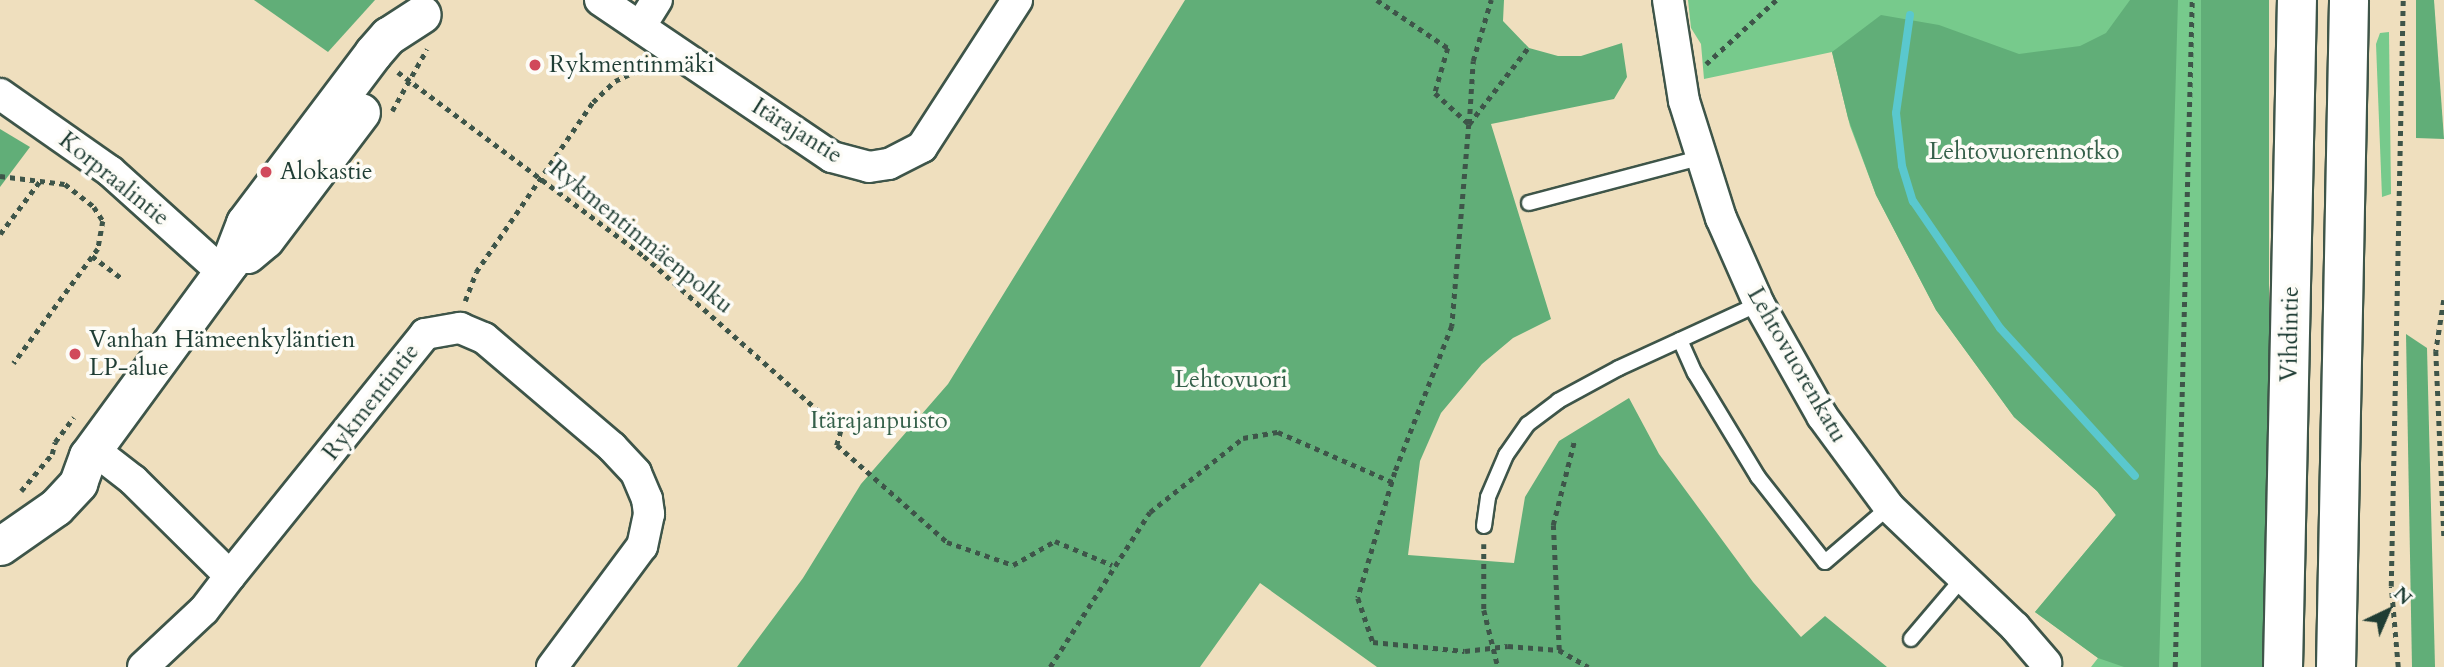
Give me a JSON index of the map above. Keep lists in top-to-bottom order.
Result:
{
  "streets": {
    "main road": ["Vihdintie"],
    "street": [
      "Itärajantie",
      "Korpraalintie",
      "Lehtovuorenkatu",
      "Rykmentintie"
    ],
    "path": ["Rykmentinmäenpolku"]
  },
  "parks": ["Lehtovuorennotko", "Lehtovuori", "Itärajanpuisto"],
  "places": ["Rykmentinmäki", "Alokastie", "Vanhan Hämeenkyläntien LP-alue"],
  "north": "top right"
}
